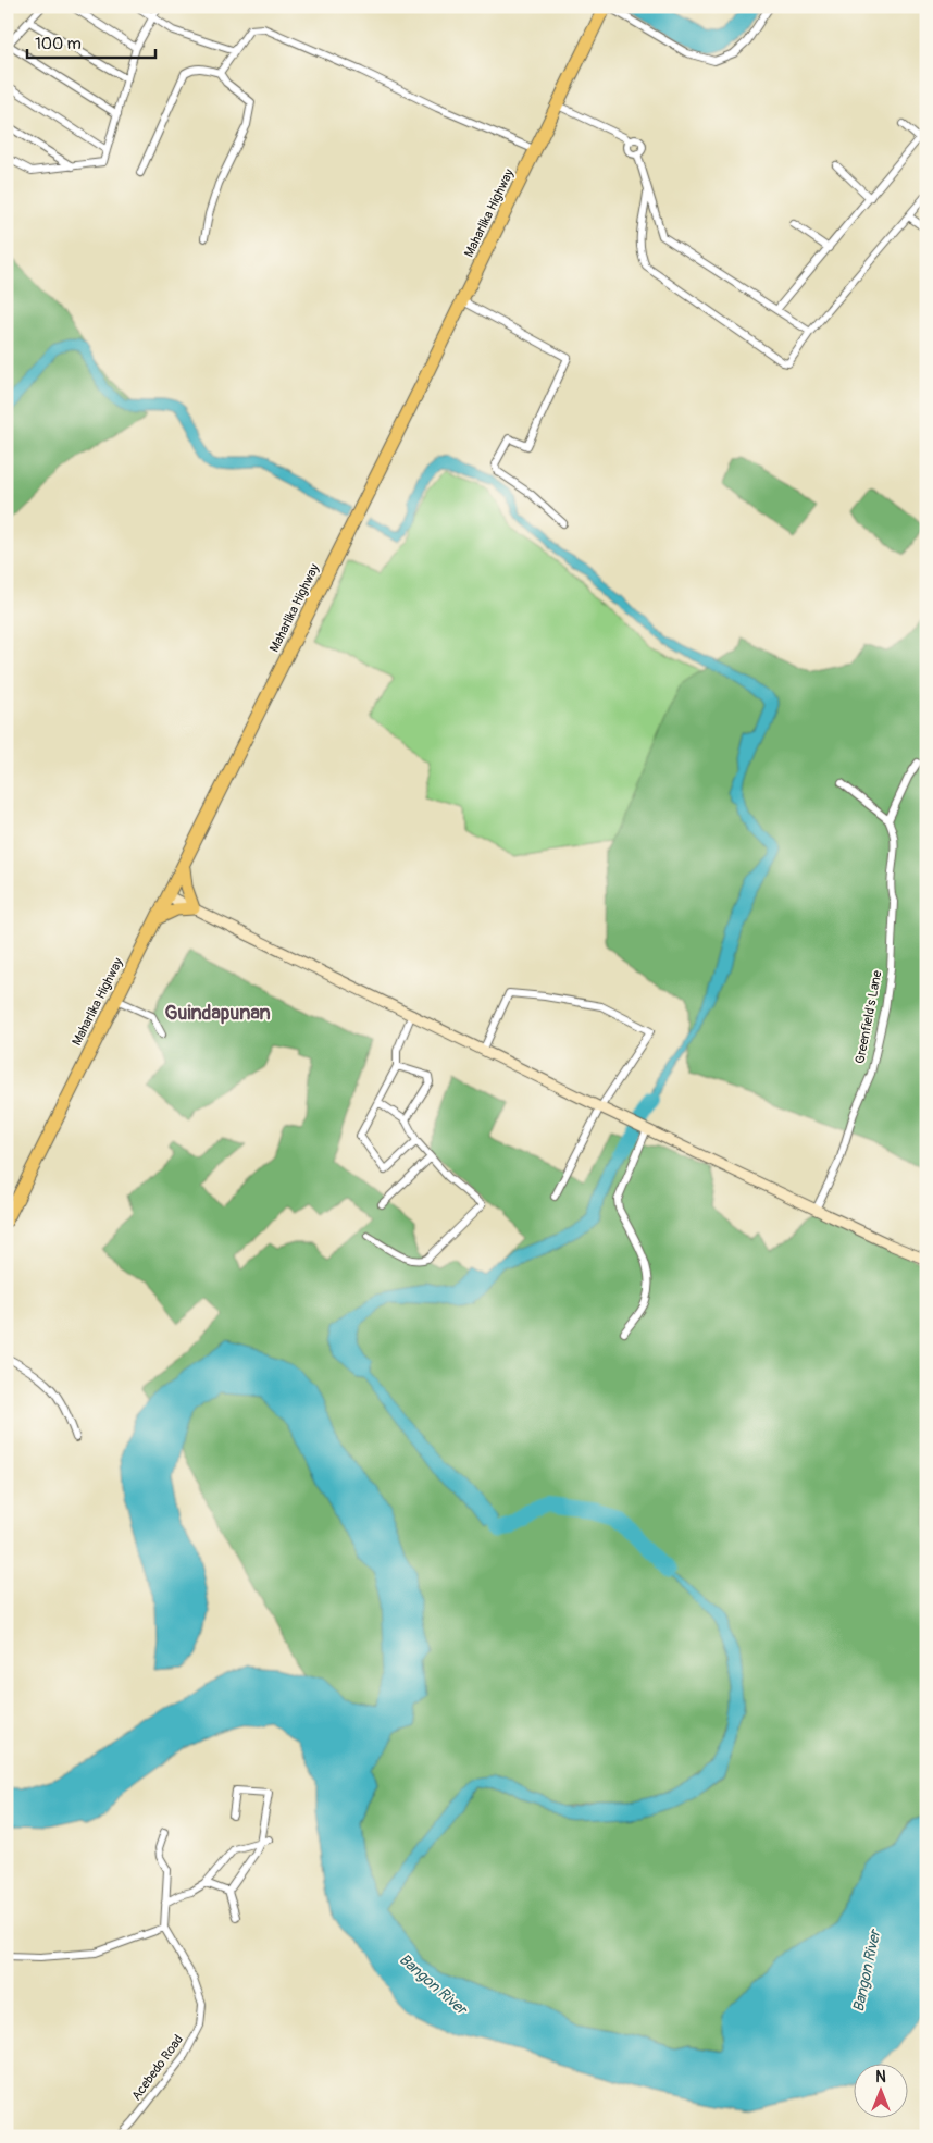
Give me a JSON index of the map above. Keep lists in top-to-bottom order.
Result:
{
  "streets": {
    "highway": ["Maharlika Highway"],
    "street": ["Greenfield's Lane", "Acebedo Road"]
  },
  "districts": ["Guindapunan"],
  "water": ["Bangon River"],
  "scale_bar": "100 m",
  "north": "top"
}
